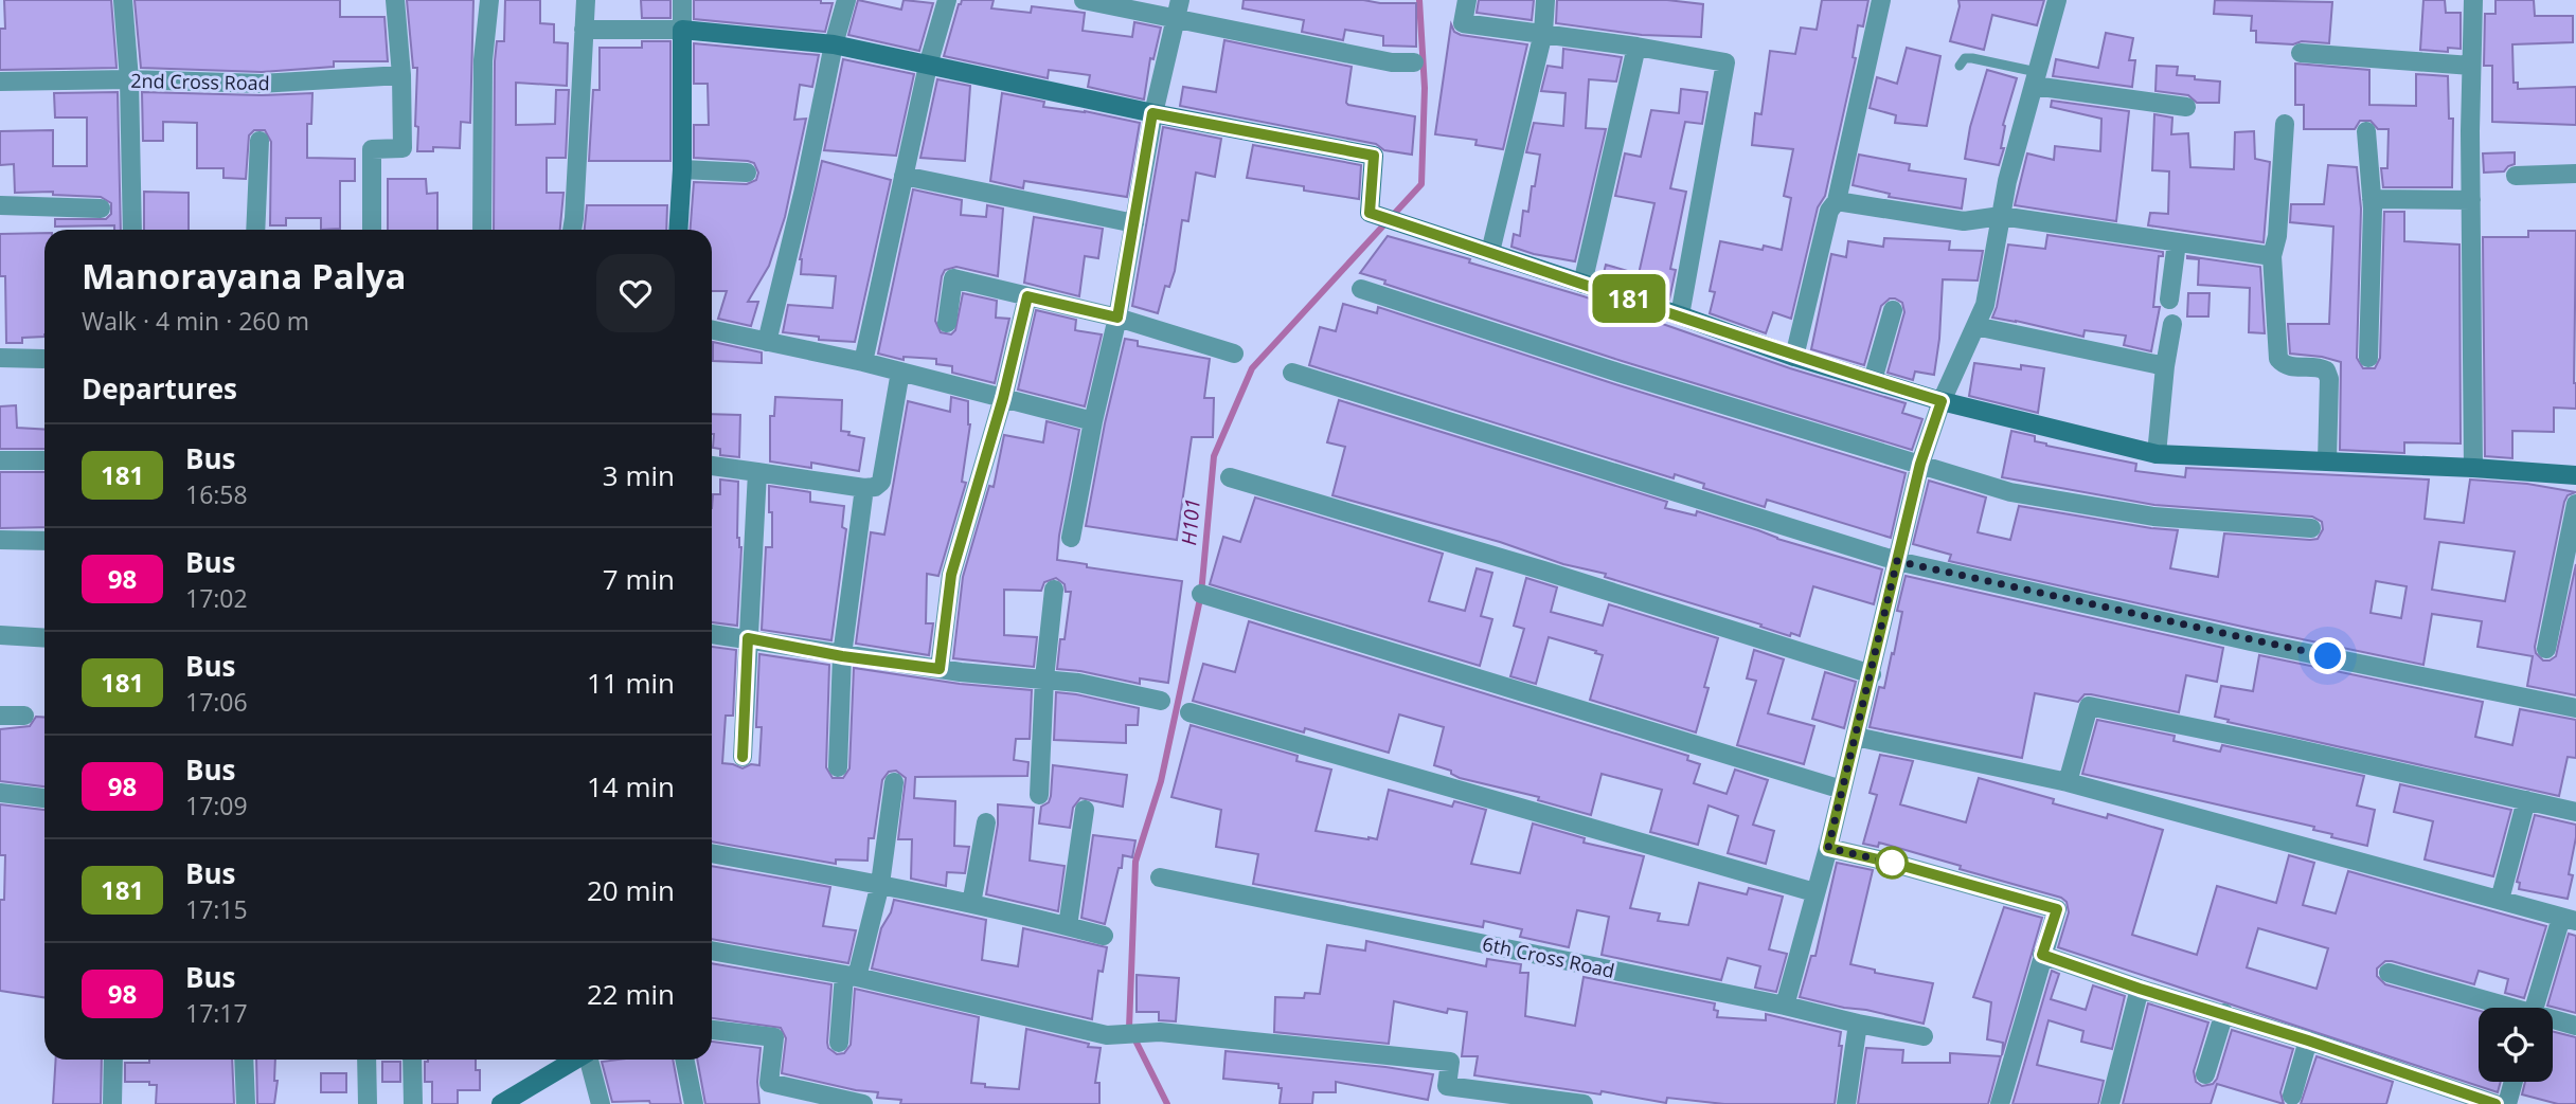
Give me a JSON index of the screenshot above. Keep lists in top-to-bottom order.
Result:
{
  "streets": {
    "street": ["2nd Cross Road", "6th Cross Road"]
  },
  "water": ["H101"],
  "lines": ["bus line 181"],
  "page": {
    "on_map": "181",
    "heading": [
      ["Manorayana Palya", "Walk · 4 min · 260 m"],
      "Departures"
    ],
    "list": [
      {
        "mark": "181",
        "name": "Bus",
        "note": "16:58",
        "value": "3 min"
      },
      {
        "mark": "98",
        "name": "Bus",
        "note": "17:02",
        "value": "7 min"
      },
      {
        "mark": "181",
        "name": "Bus",
        "note": "17:06",
        "value": "11 min"
      },
      {
        "mark": "98",
        "name": "Bus",
        "note": "17:09",
        "value": "14 min"
      },
      {
        "mark": "181",
        "name": "Bus",
        "note": "17:15",
        "value": "20 min"
      },
      {
        "mark": "98",
        "name": "Bus",
        "note": "17:17",
        "value": "22 min"
      }
    ]
  }
}
